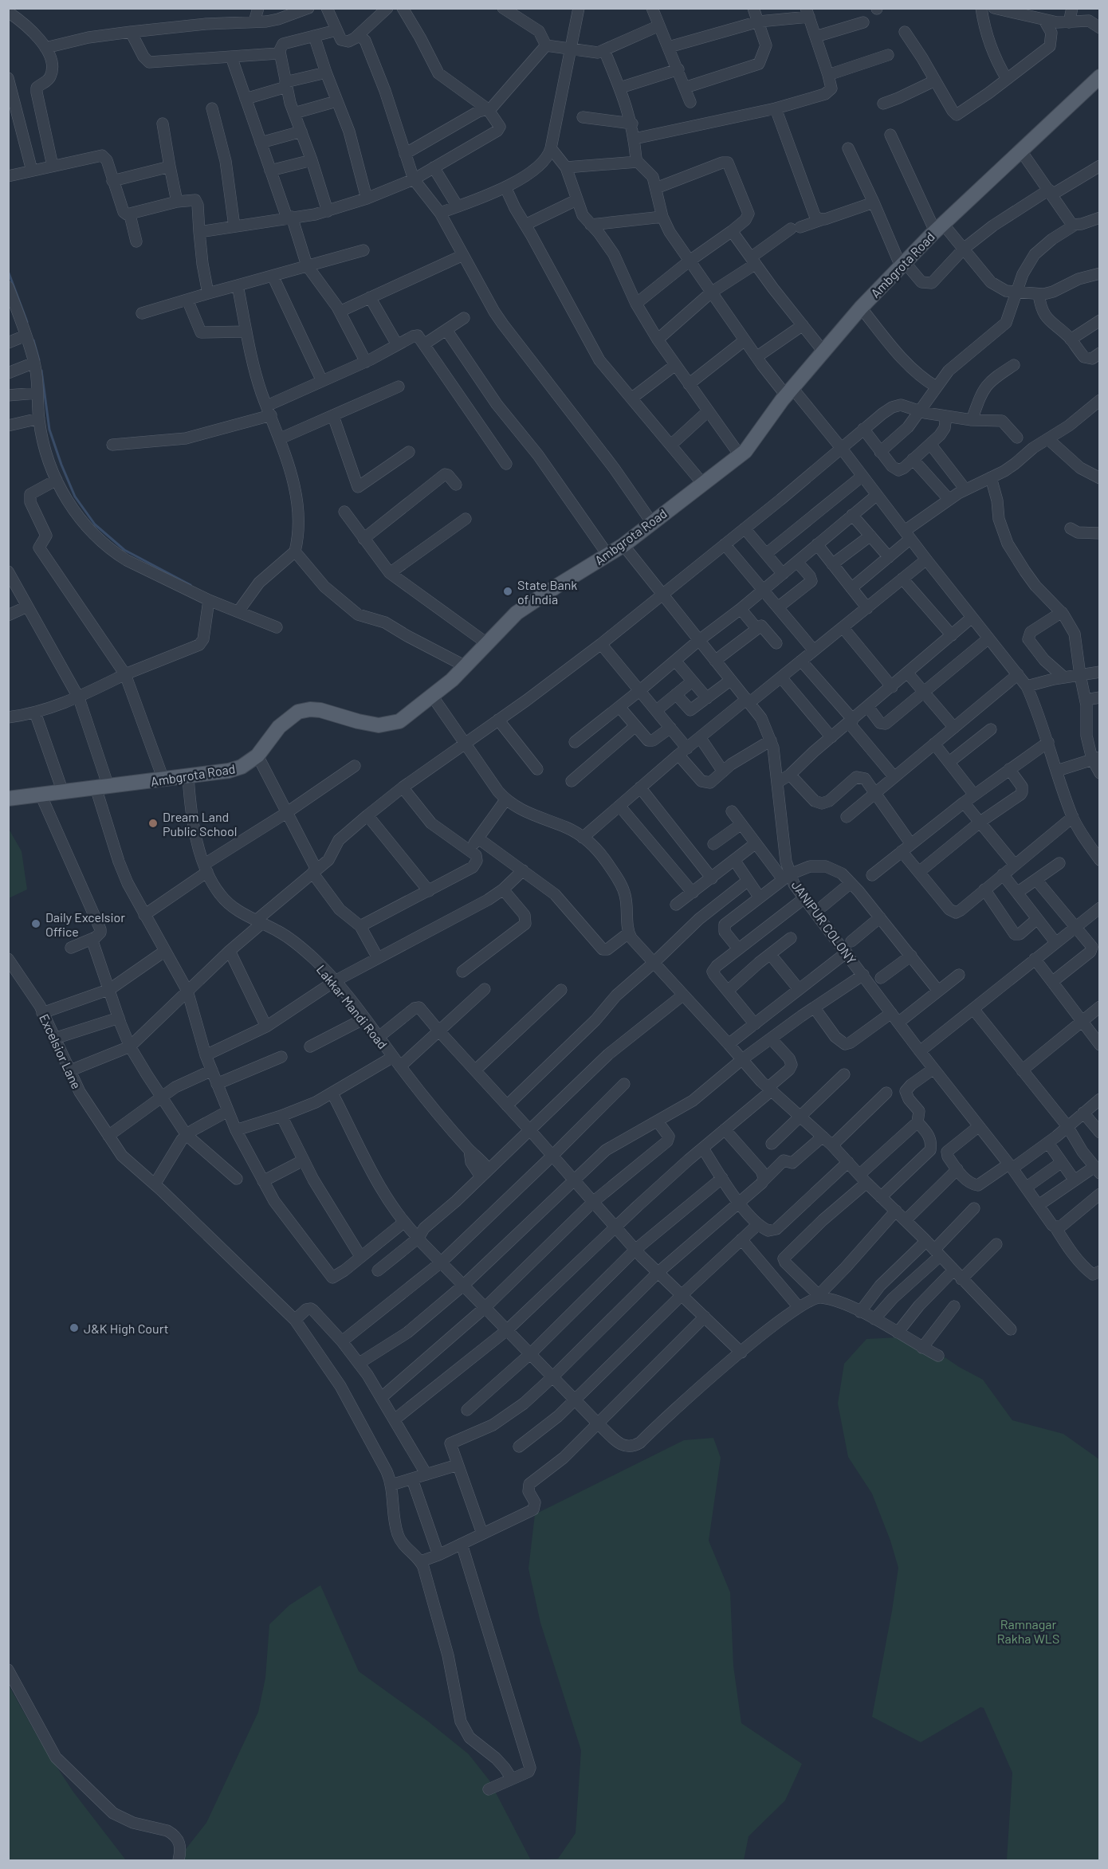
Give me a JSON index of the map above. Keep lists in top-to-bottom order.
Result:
{
  "streets": {
    "main road": ["Ambgrota Road"],
    "street": ["JANIPUR COLONY", "Lakkar Mandi Road", "Excelsior Lane"]
  },
  "crossings": [
    ["Ambgrota Road", "JANIPUR COLONY"],
    ["Ambgrota Road", "Lakkar Mandi Road"]
  ],
  "parks": ["Ramnagar Rakha WLS"],
  "places": [
    "State Bank of India",
    "Dream Land Public School",
    "Daily Excelsior Office",
    "J&K High Court"
  ]
}
